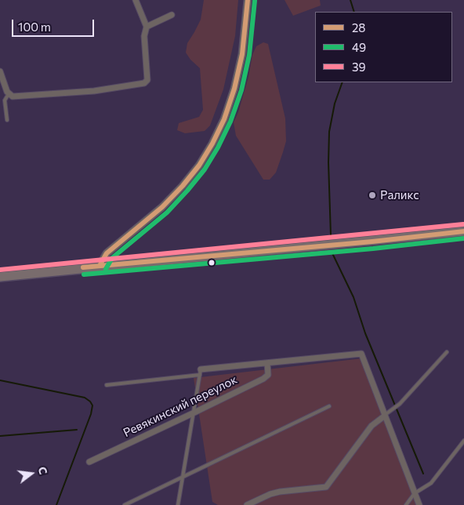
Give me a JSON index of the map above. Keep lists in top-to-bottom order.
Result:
{
  "streets": {
    "street": ["Ревякинский переулок"]
  },
  "places": ["Раликс"],
  "lines": ["transit line 28", "transit line 49", "transit line 39"],
  "legend": ["28", "49", "39"],
  "scale_bar": "100 m",
  "north": "right"
}
